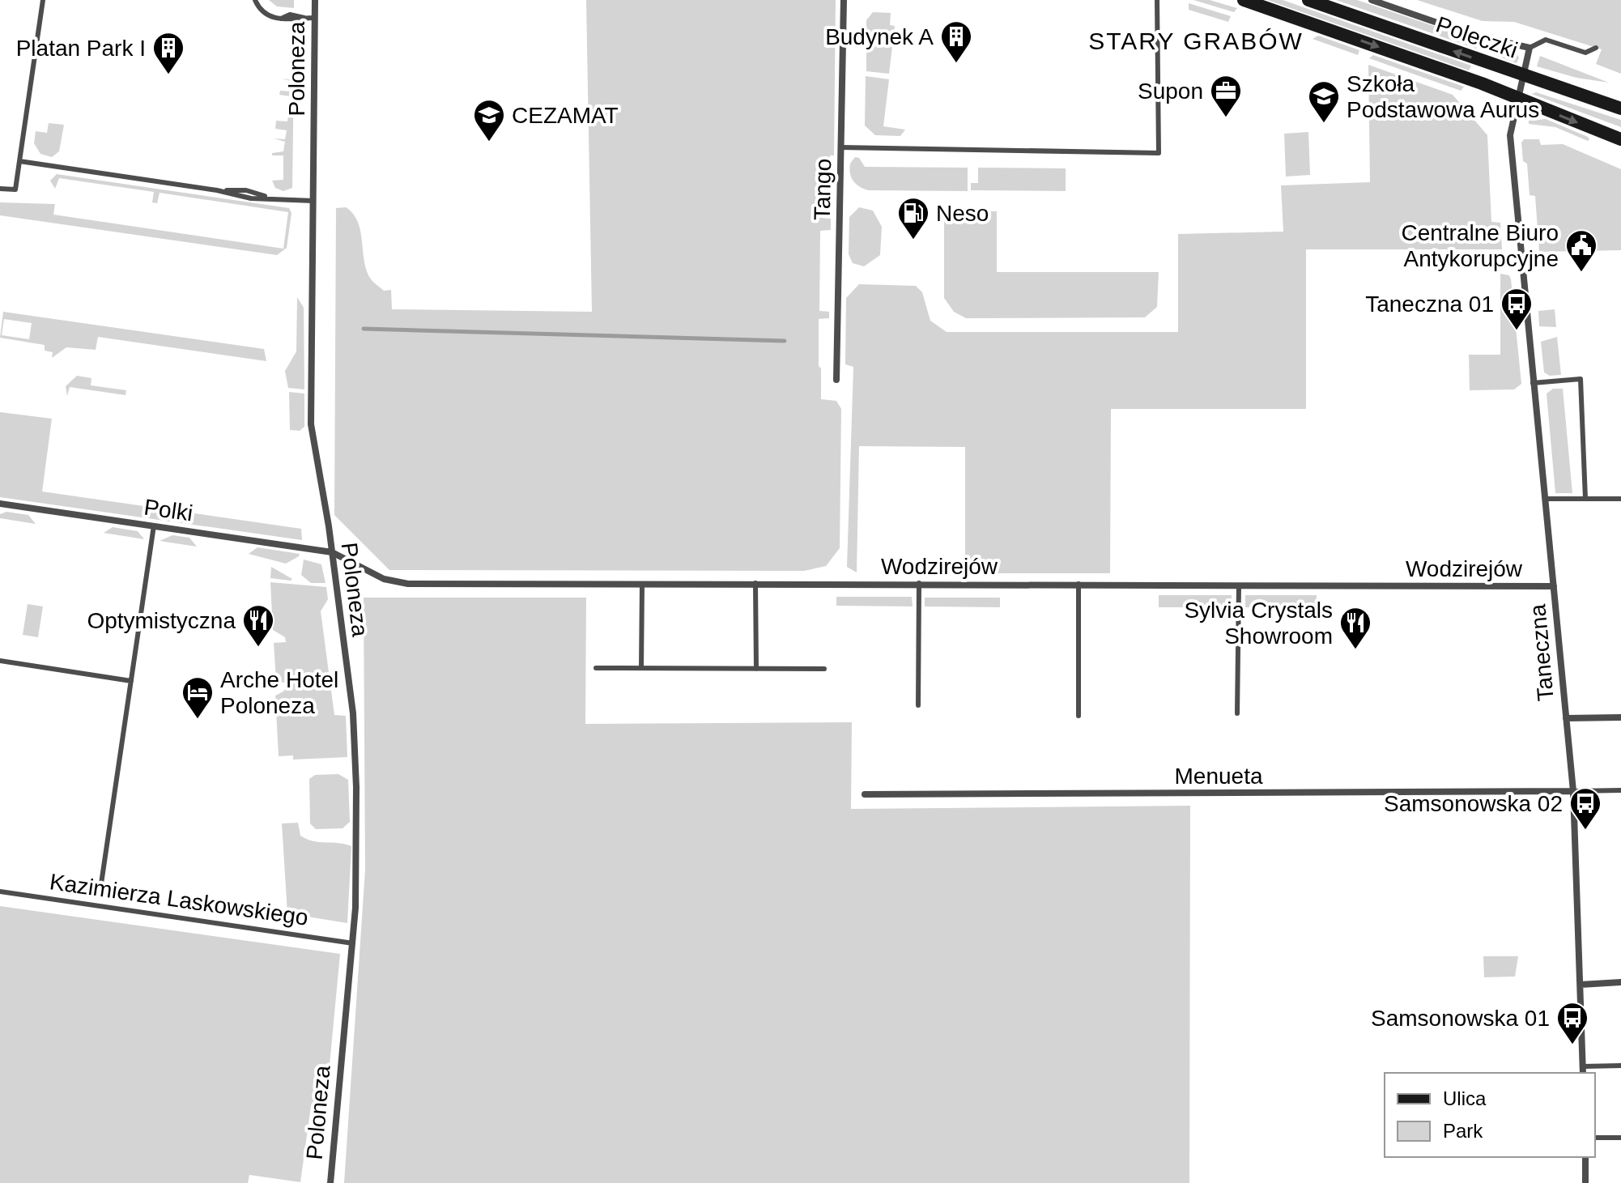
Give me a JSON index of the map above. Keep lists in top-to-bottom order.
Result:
{
  "streets": {
    "main road": ["Poleczki"],
    "street": [
      "Poloneza",
      "Tango",
      "Polki",
      "Wodzirejów",
      "Taneczna",
      "Menueta"
    ],
    "lane": ["Kazimierza Laskowskiego"]
  },
  "crossings": [
    ["Poleczki", "Taneczna"],
    ["Poloneza", "Polki"],
    ["Poloneza", "Wodzirejów"],
    ["Poloneza", "Kazimierza Laskowskiego"],
    ["Polki", "Wodzirejów"],
    ["Wodzirejów", "Taneczna"],
    ["Taneczna", "Menueta"]
  ],
  "districts": ["STARY GRABÓW"],
  "places": {
    "building": ["Budynek A", "Platan Park I"],
    "office": ["Supon"],
    "school or university": ["Szkoła Podstawowa Aurus", "CEZAMAT"],
    "fuel station": ["Neso"],
    "public building": ["Centralne Biuro Antykorupcyjne"],
    "bus stop": ["Taneczna 01", "Samsonowska 02", "Samsonowska 01"],
    "restaurant": ["Optymistyczna", "Sylvia Crystals Showroom"],
    "hotel": ["Arche Hotel Poloneza"]
  },
  "legend": ["Ulica", "Park"]
}
